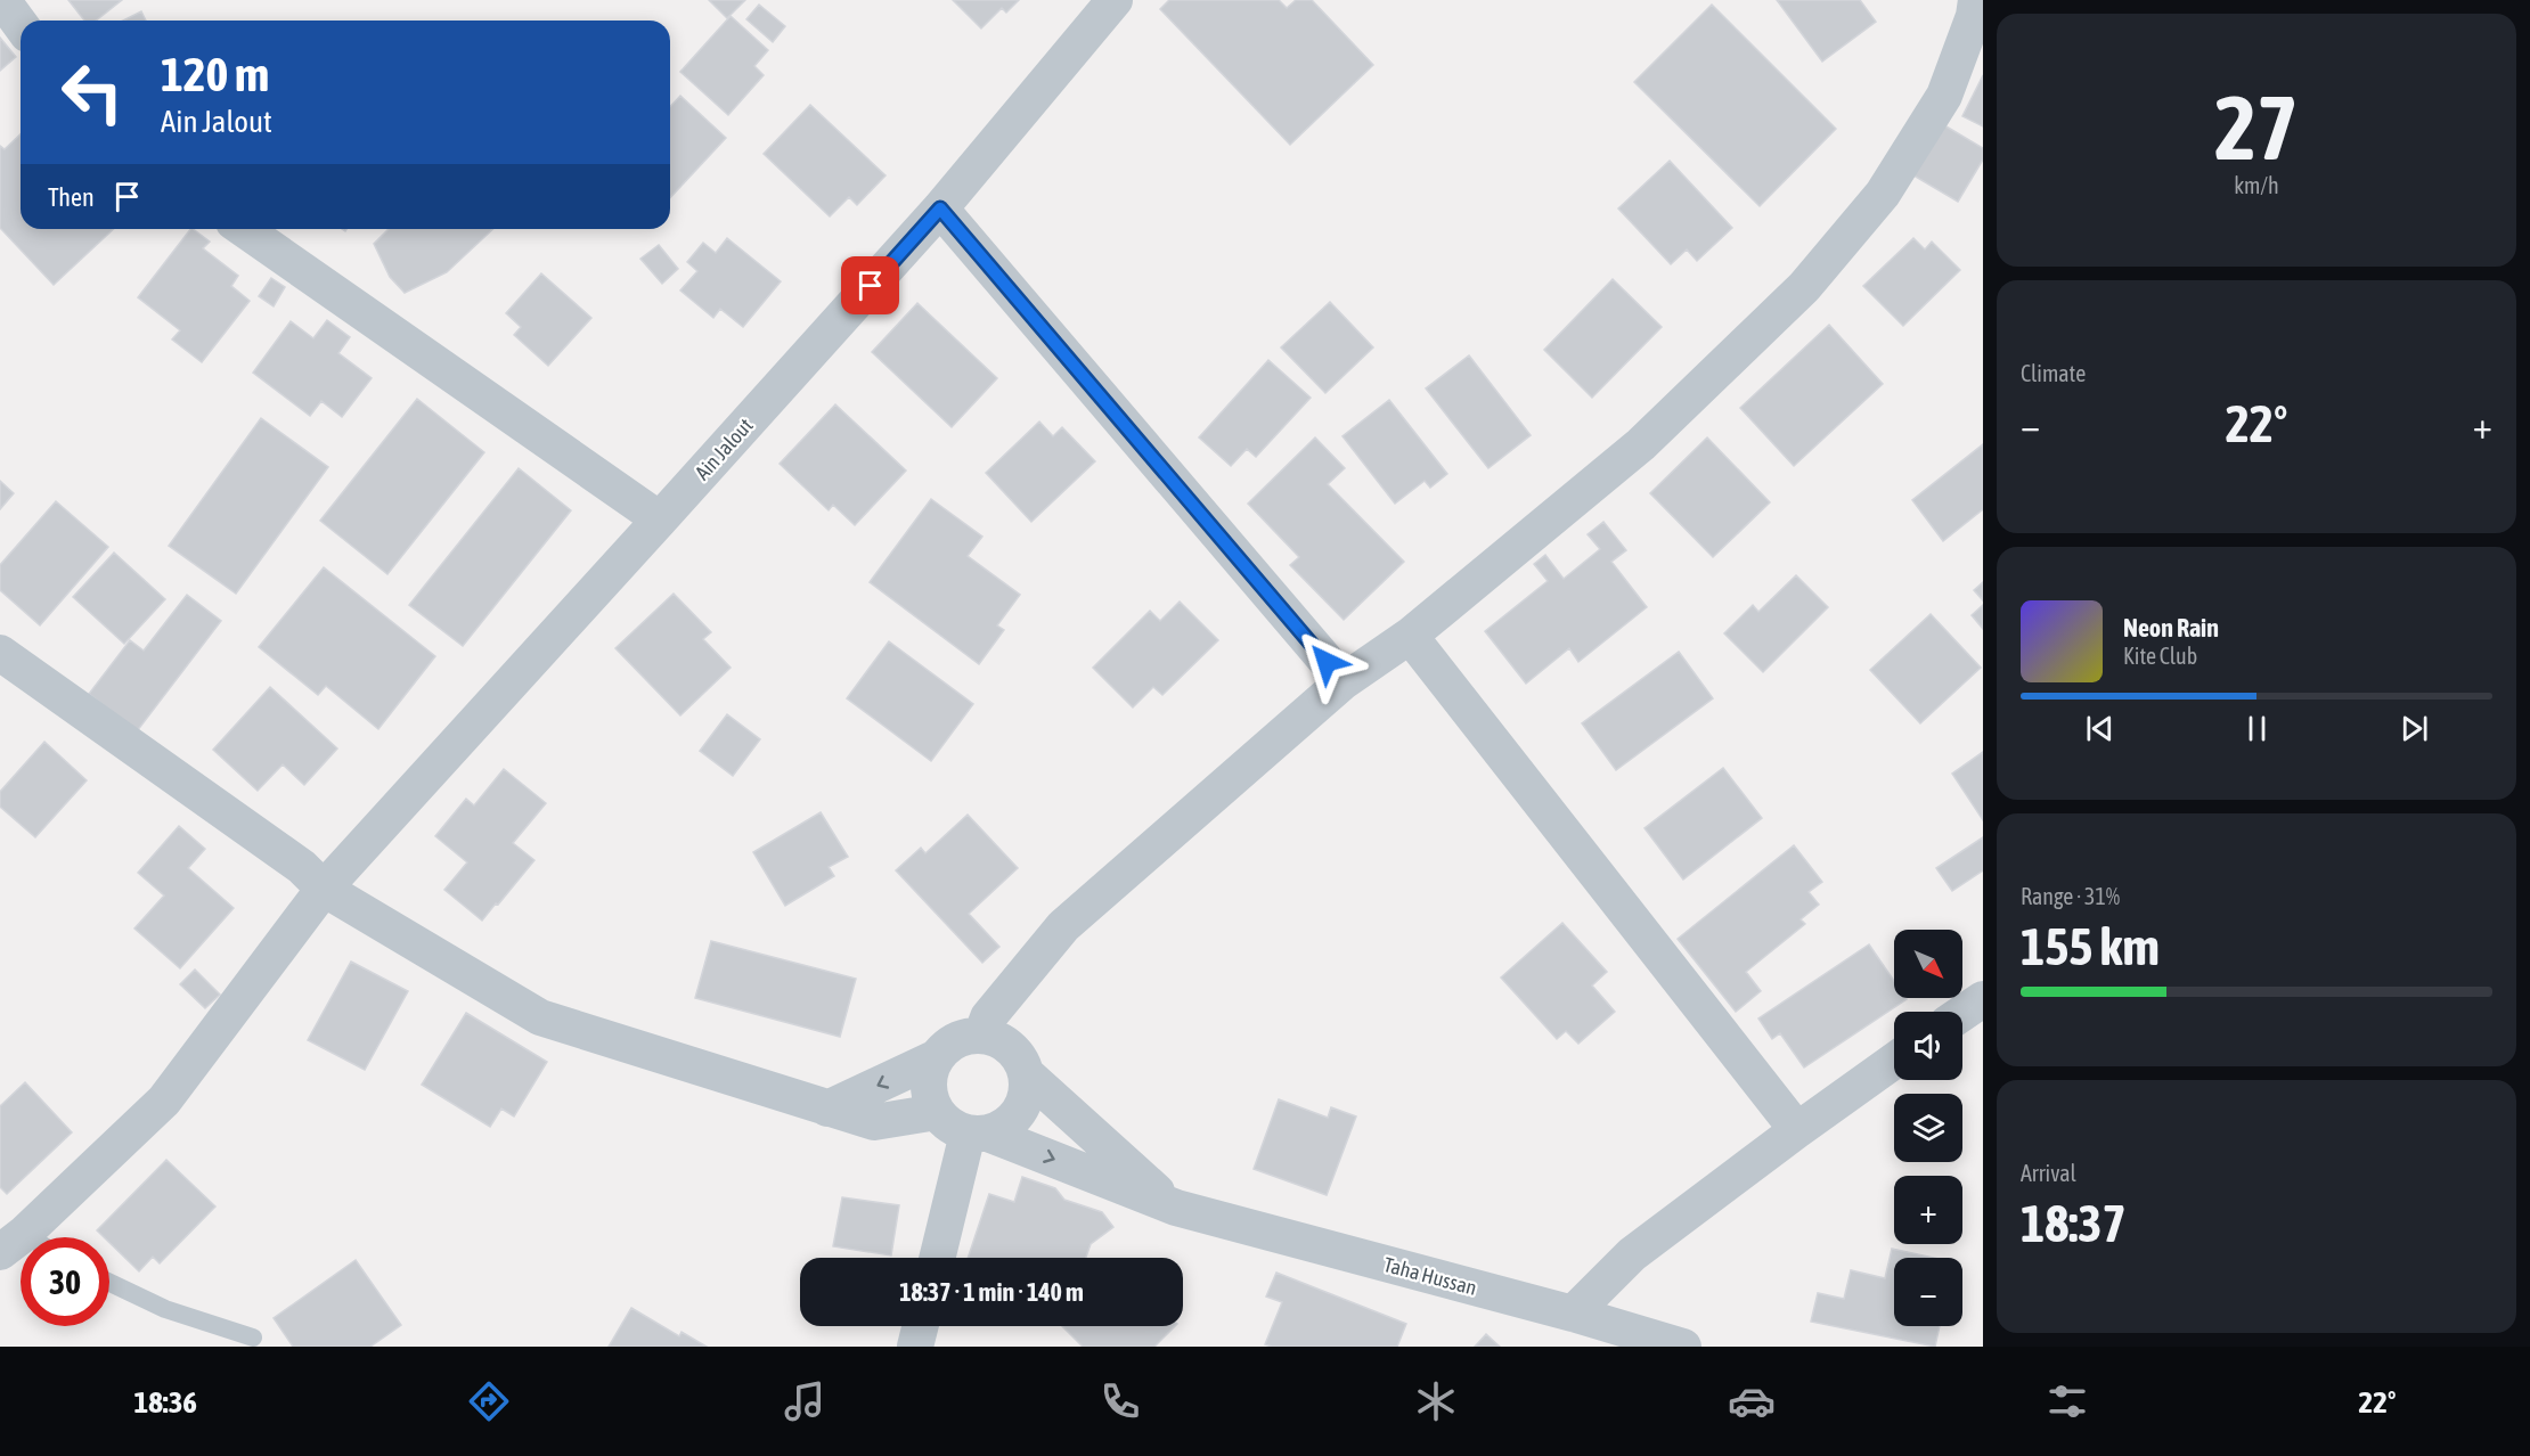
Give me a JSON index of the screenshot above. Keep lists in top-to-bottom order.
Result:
{
  "streets": {
    "street": ["Ain Jalout", "Taha Hussan"]
  },
  "north": "bottom right",
  "page": {
    "tile": [
      ["27", "km/h"],
      "Climate",
      ["Range · 31%", "155 km"],
      ["Arrival", "18:37"]
    ],
    "turn": ["120 m", "Ain Jalout"],
    "then": "Then",
    "heat": ["−", "22°", "+"],
    "song": ["Neon Rain", "Kite Club"],
    "map_buttons": ["+", "−"],
    "limit": "30",
    "trip": "18:37 · 1 min · 140 m",
    "tabs": ["18:36", "22°"]
  }
}
